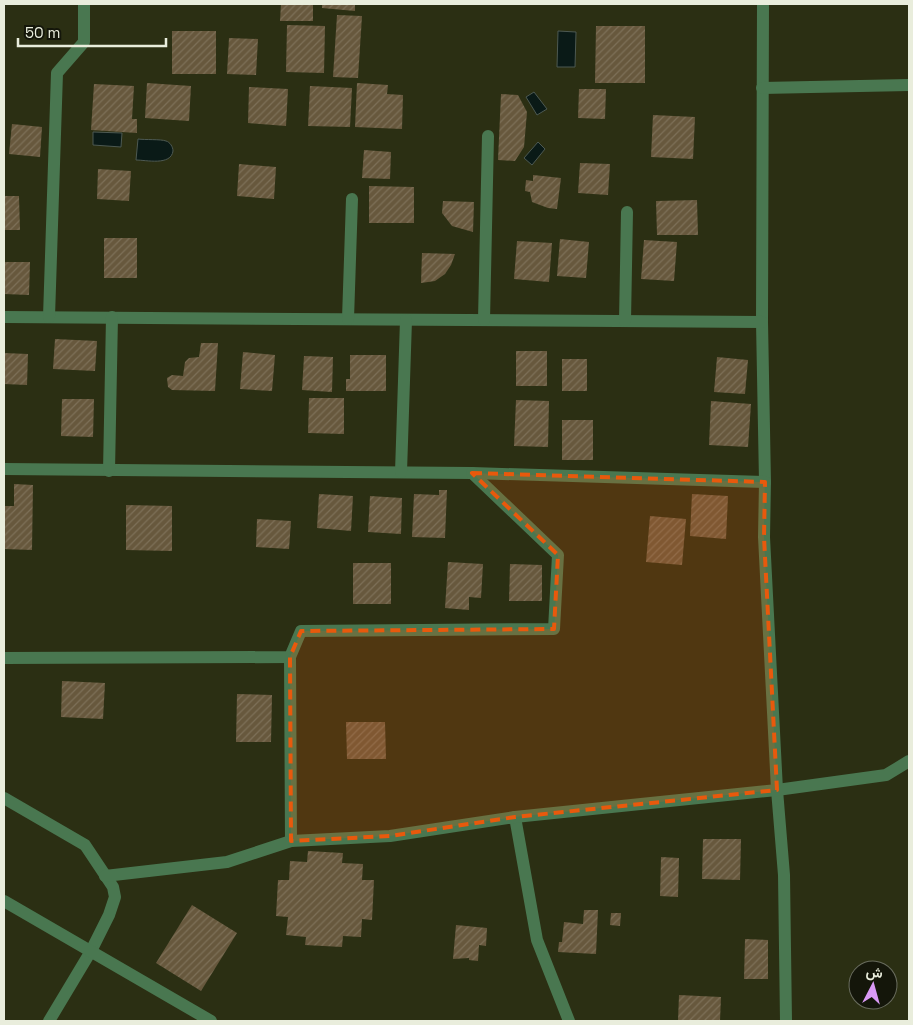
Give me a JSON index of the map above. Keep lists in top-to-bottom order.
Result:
{
  "scale_bar": "50 m",
  "north": "top"
}
